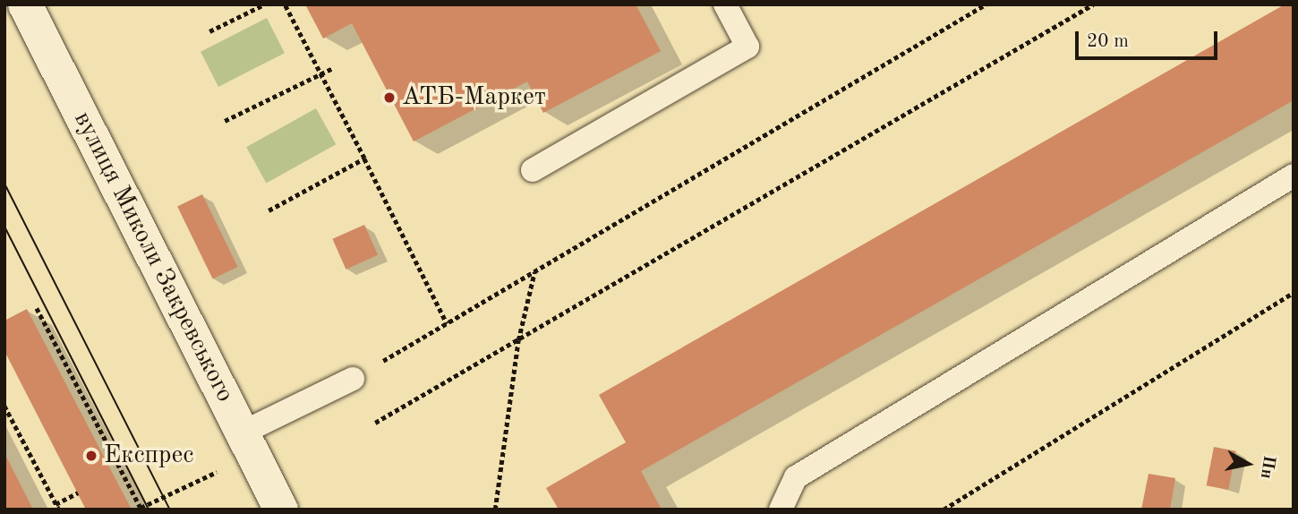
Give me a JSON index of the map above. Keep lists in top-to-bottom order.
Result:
{
  "streets": {
    "street": ["вулиця Миколи Закревського"]
  },
  "places": ["АТБ-Маркет", "Експрес"],
  "scale_bar": "20 m",
  "north": "right"
}
